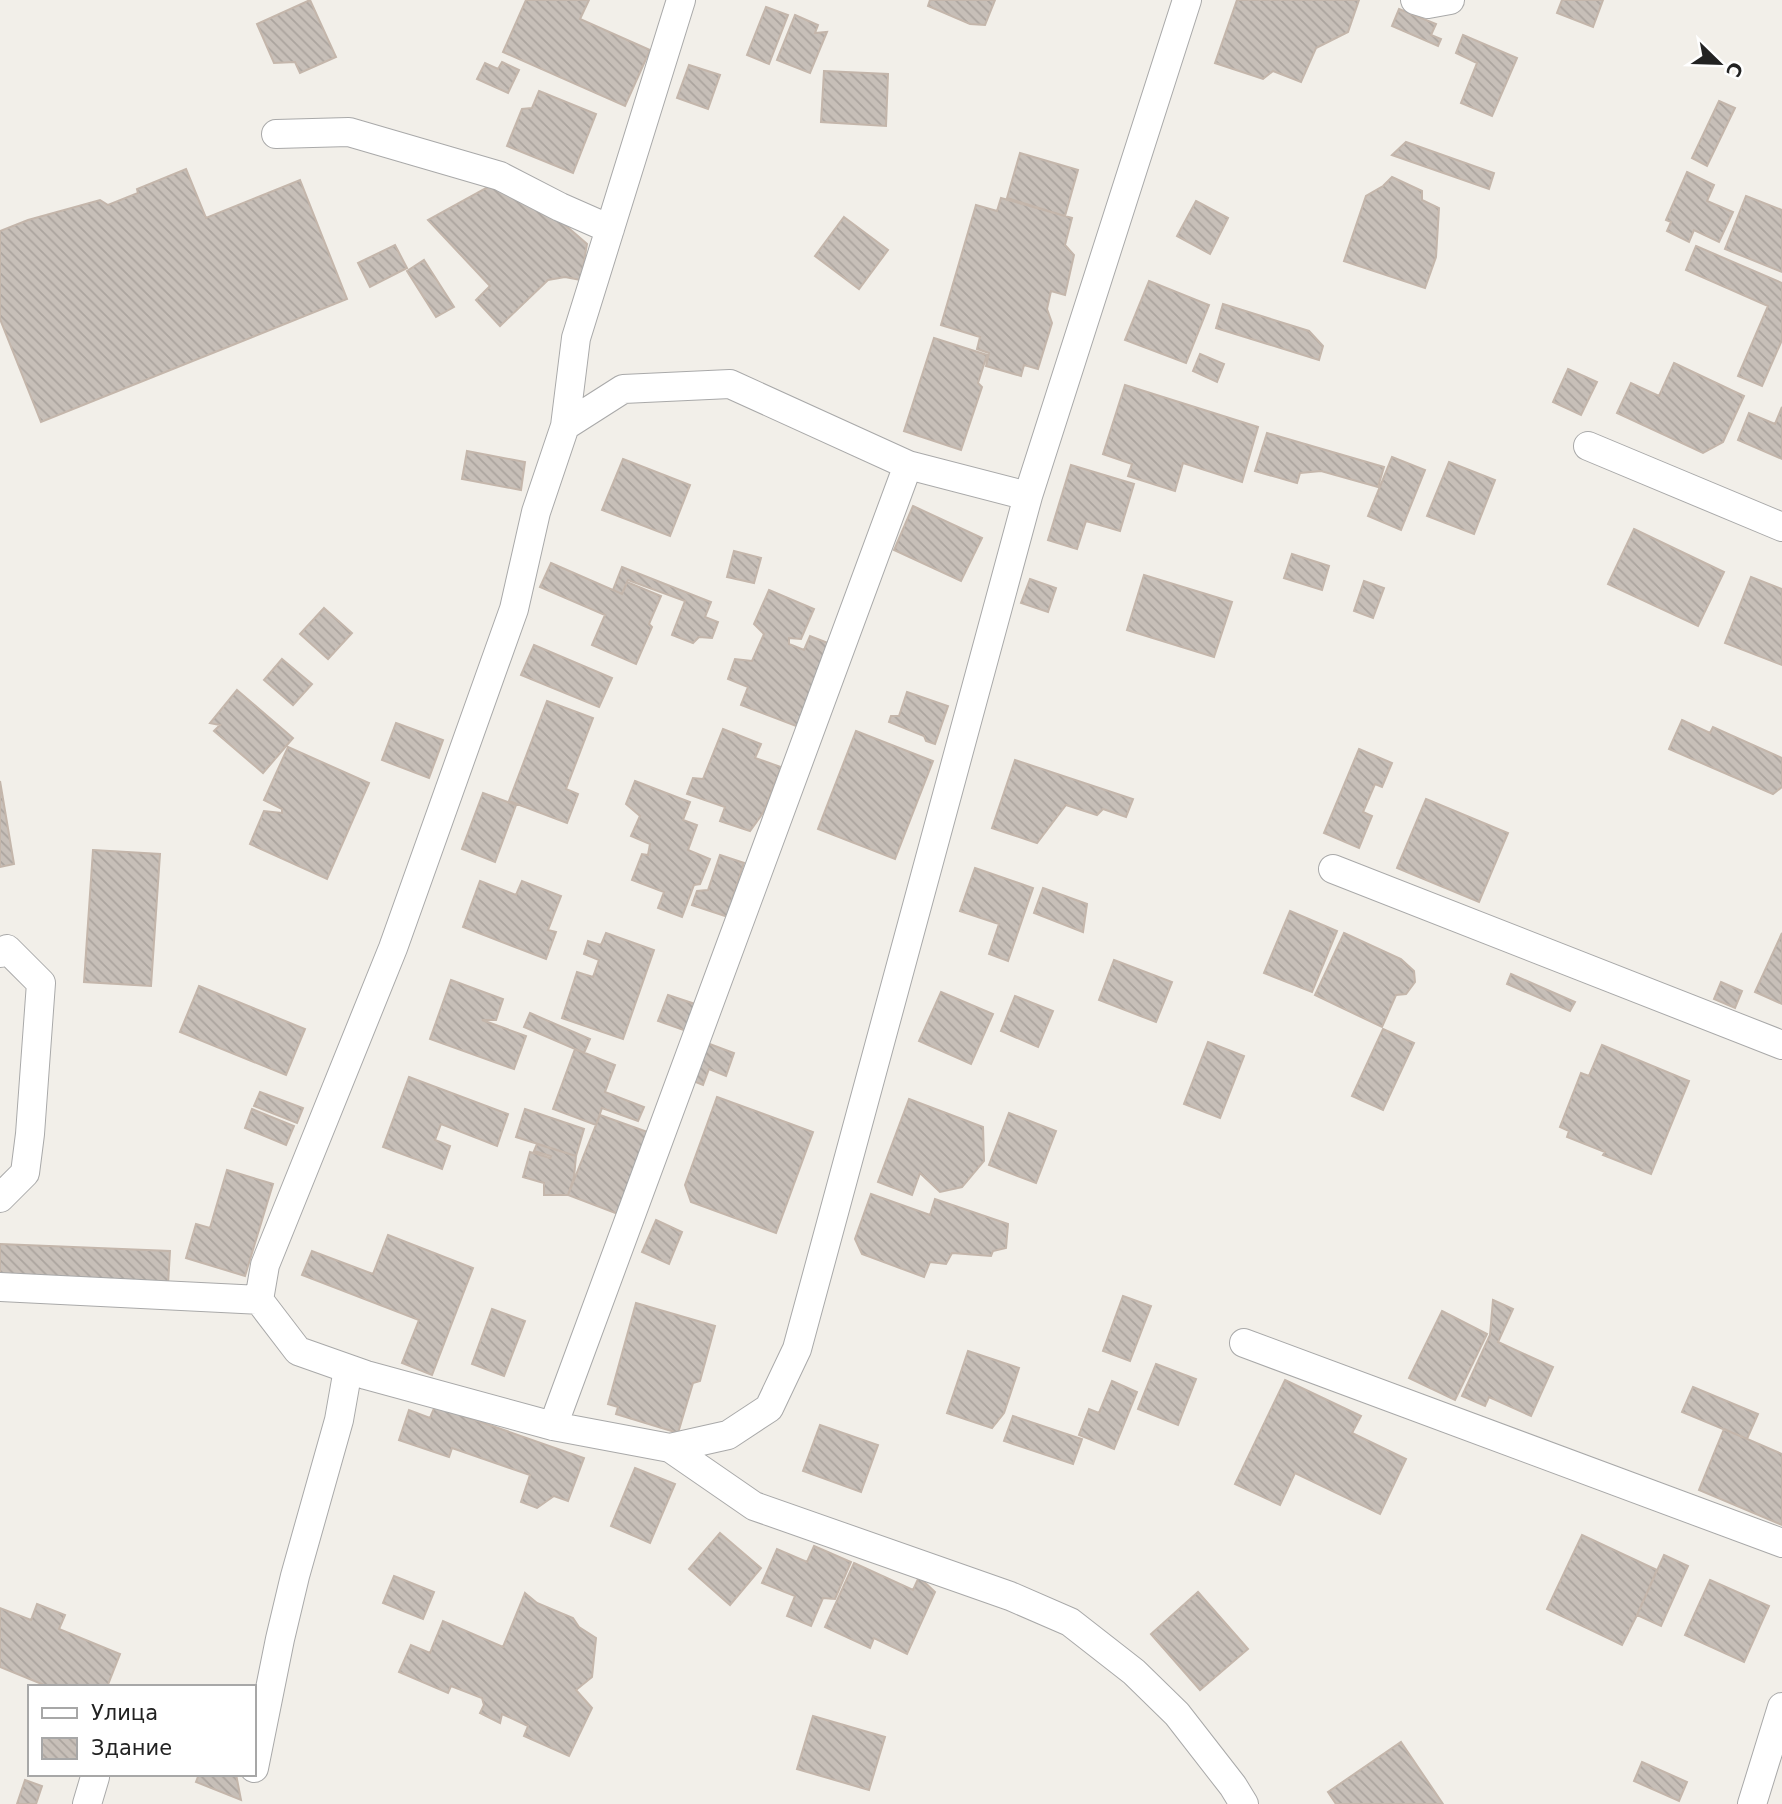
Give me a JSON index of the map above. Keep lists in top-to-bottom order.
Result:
{
  "legend": ["Улица", "Здание"],
  "north": "bottom right"
}
